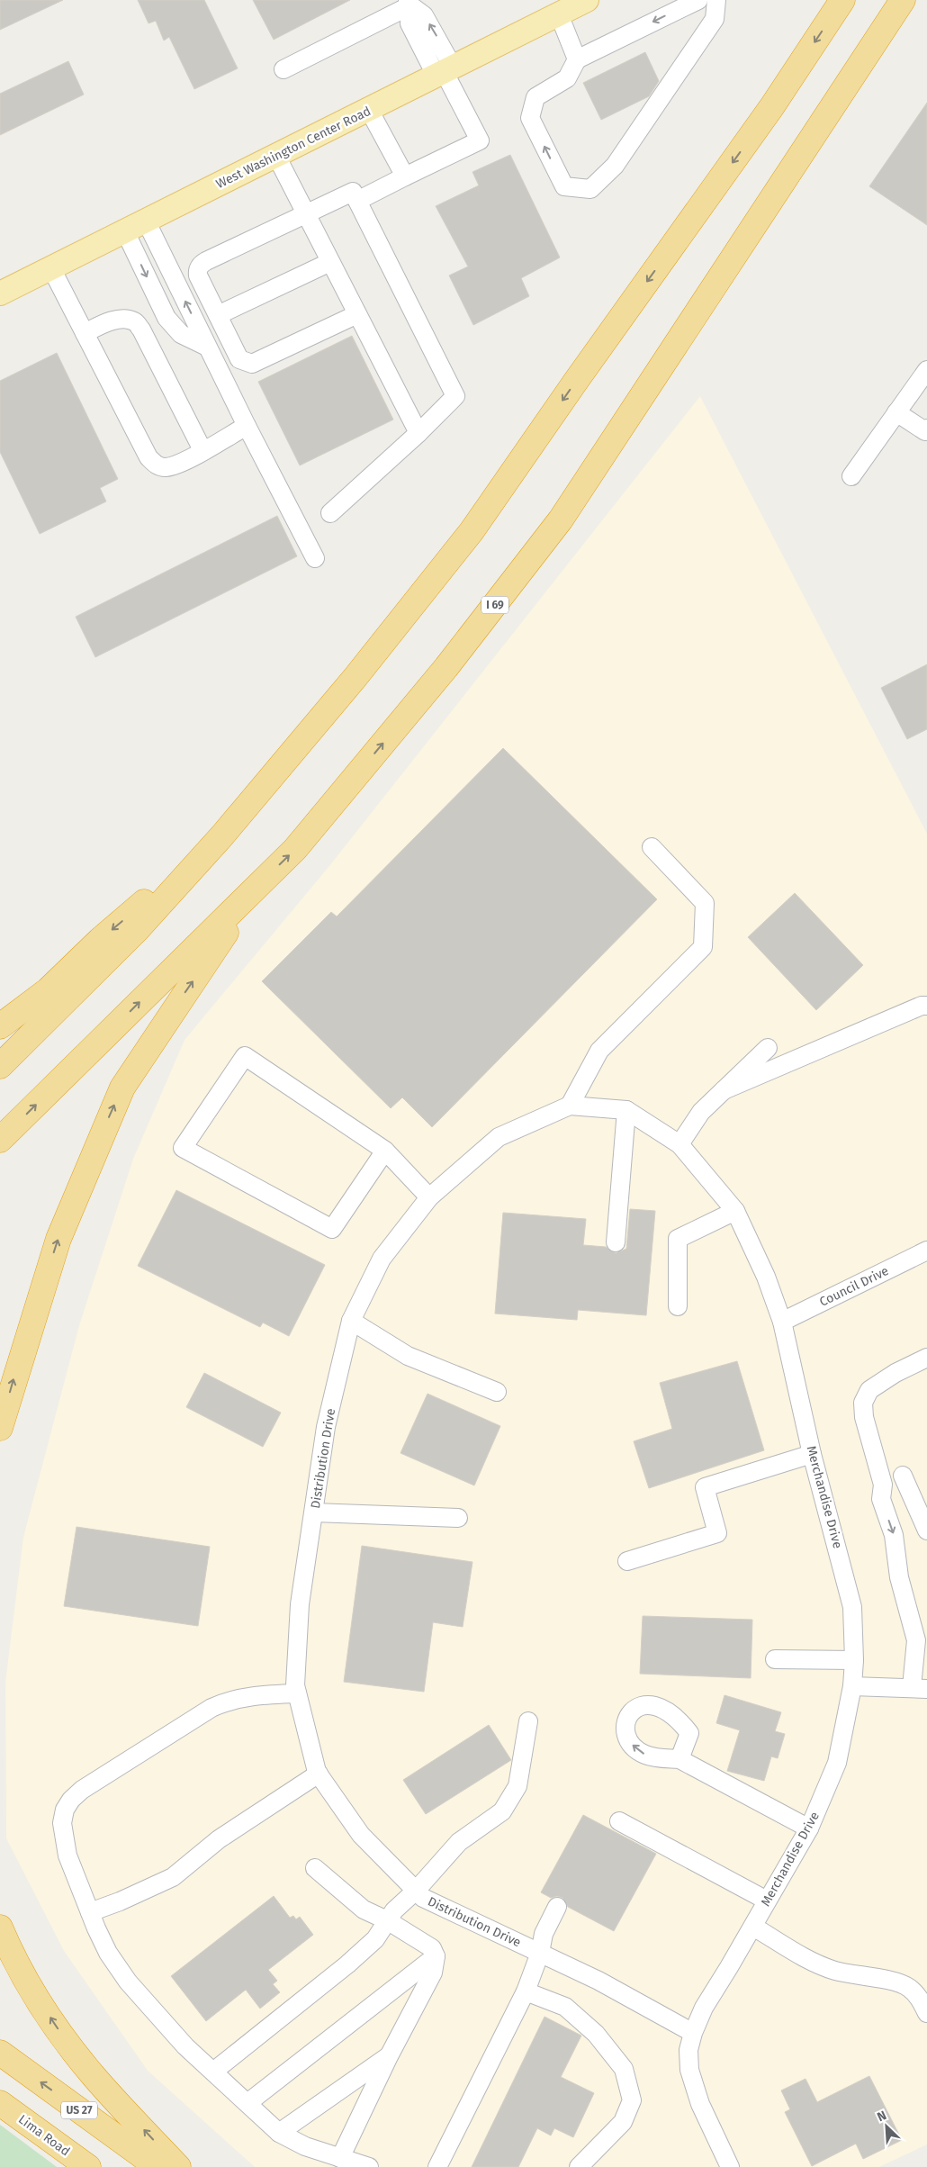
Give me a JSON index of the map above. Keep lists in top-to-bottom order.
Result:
{
  "streets": {
    "highway": ["I 69", "US 27", "Lima Road"],
    "main road": ["West Washington Center Road"],
    "street": ["Council Drive", "Distribution Drive", "Merchandise Drive"]
  },
  "crossings": [
    ["Council Drive", "Distribution Drive"],
    ["Council Drive", "Merchandise Drive"],
    ["Distribution Drive", "Merchandise Drive"]
  ],
  "north": "top left"
}
